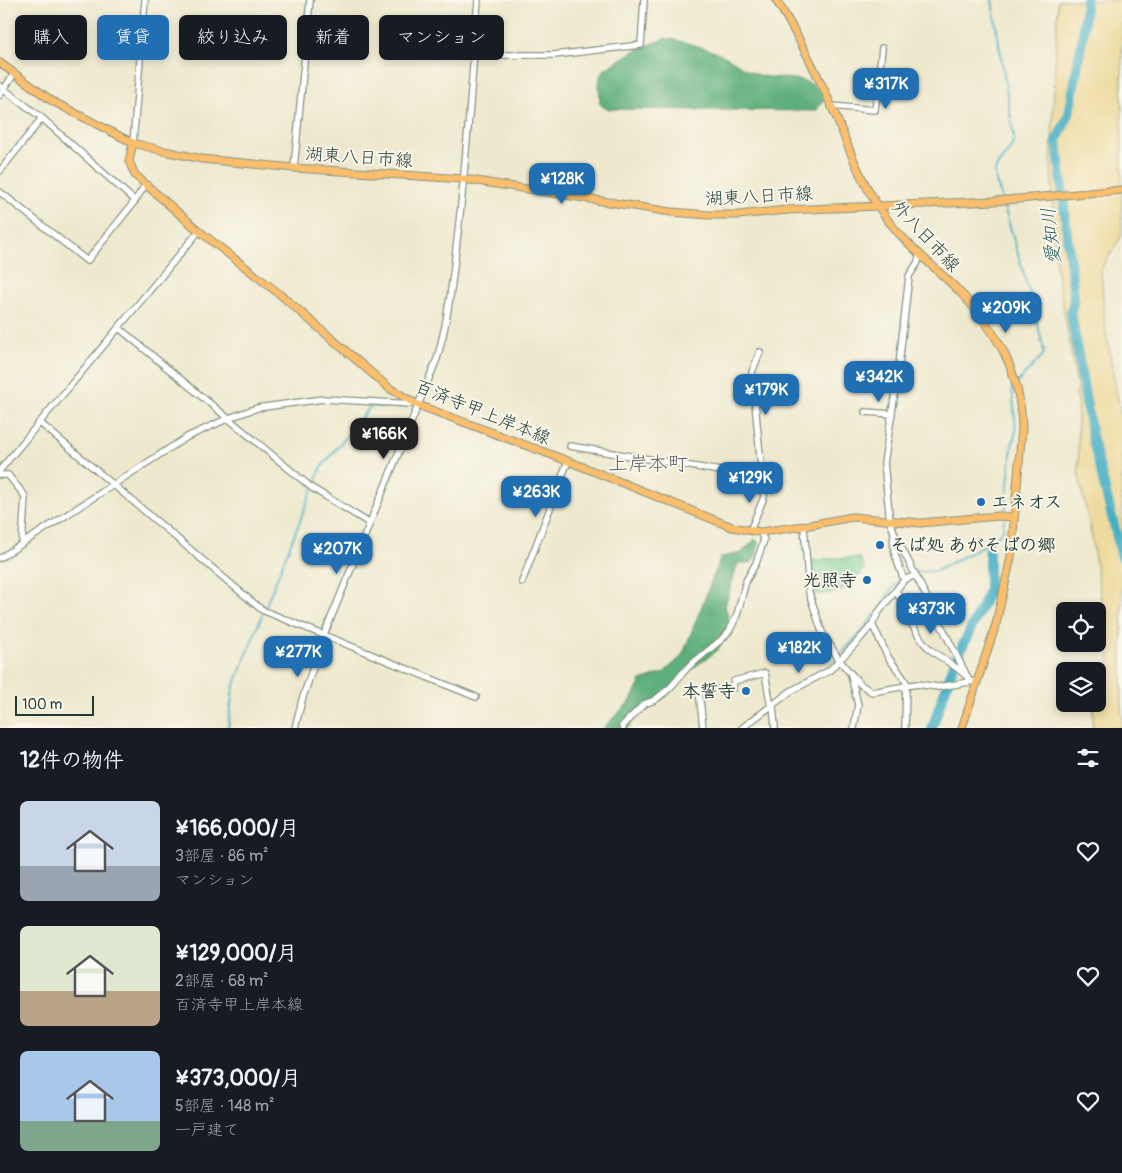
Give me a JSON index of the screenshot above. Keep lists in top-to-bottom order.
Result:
{
  "streets": {
    "main road": ["湖東八日市線", "外八日市線", "百済寺甲上岸本線"]
  },
  "crossings": [
    ["湖東八日市線", "外八日市線"],
    ["湖東八日市線", "百済寺甲上岸本線"],
    ["外八日市線", "百済寺甲上岸本線"]
  ],
  "districts": ["上岸本町"],
  "water": ["愛知川"],
  "places": [
    "エネオス",
    "そば処 あがそばの郷",
    "光照寺",
    "本誓寺"
  ],
  "scale_bar": "100 m",
  "page": {
    "chip": [
      "購入",
      "賃貸",
      "絞り込み",
      "新着",
      "マンション"
    ],
    "price": [
      "¥317K",
      "¥128K",
      "¥209K",
      "¥342K",
      "¥179K",
      "¥166K",
      "¥129K",
      "¥263K",
      "¥207K",
      "¥373K",
      "¥182K",
      "¥277K"
    ],
    "scale": "100 m",
    "heading": "12件の物件",
    "list": [
      {
        "name": "¥166,000/月",
        "note": "3部屋 · 86 m² · マンション"
      },
      {
        "name": "¥129,000/月",
        "note": "2部屋 · 68 m² · 百済寺甲上岸本線"
      },
      {
        "name": "¥373,000/月",
        "note": "5部屋 · 148 m² · 一戸建て"
      }
    ]
  }
}
